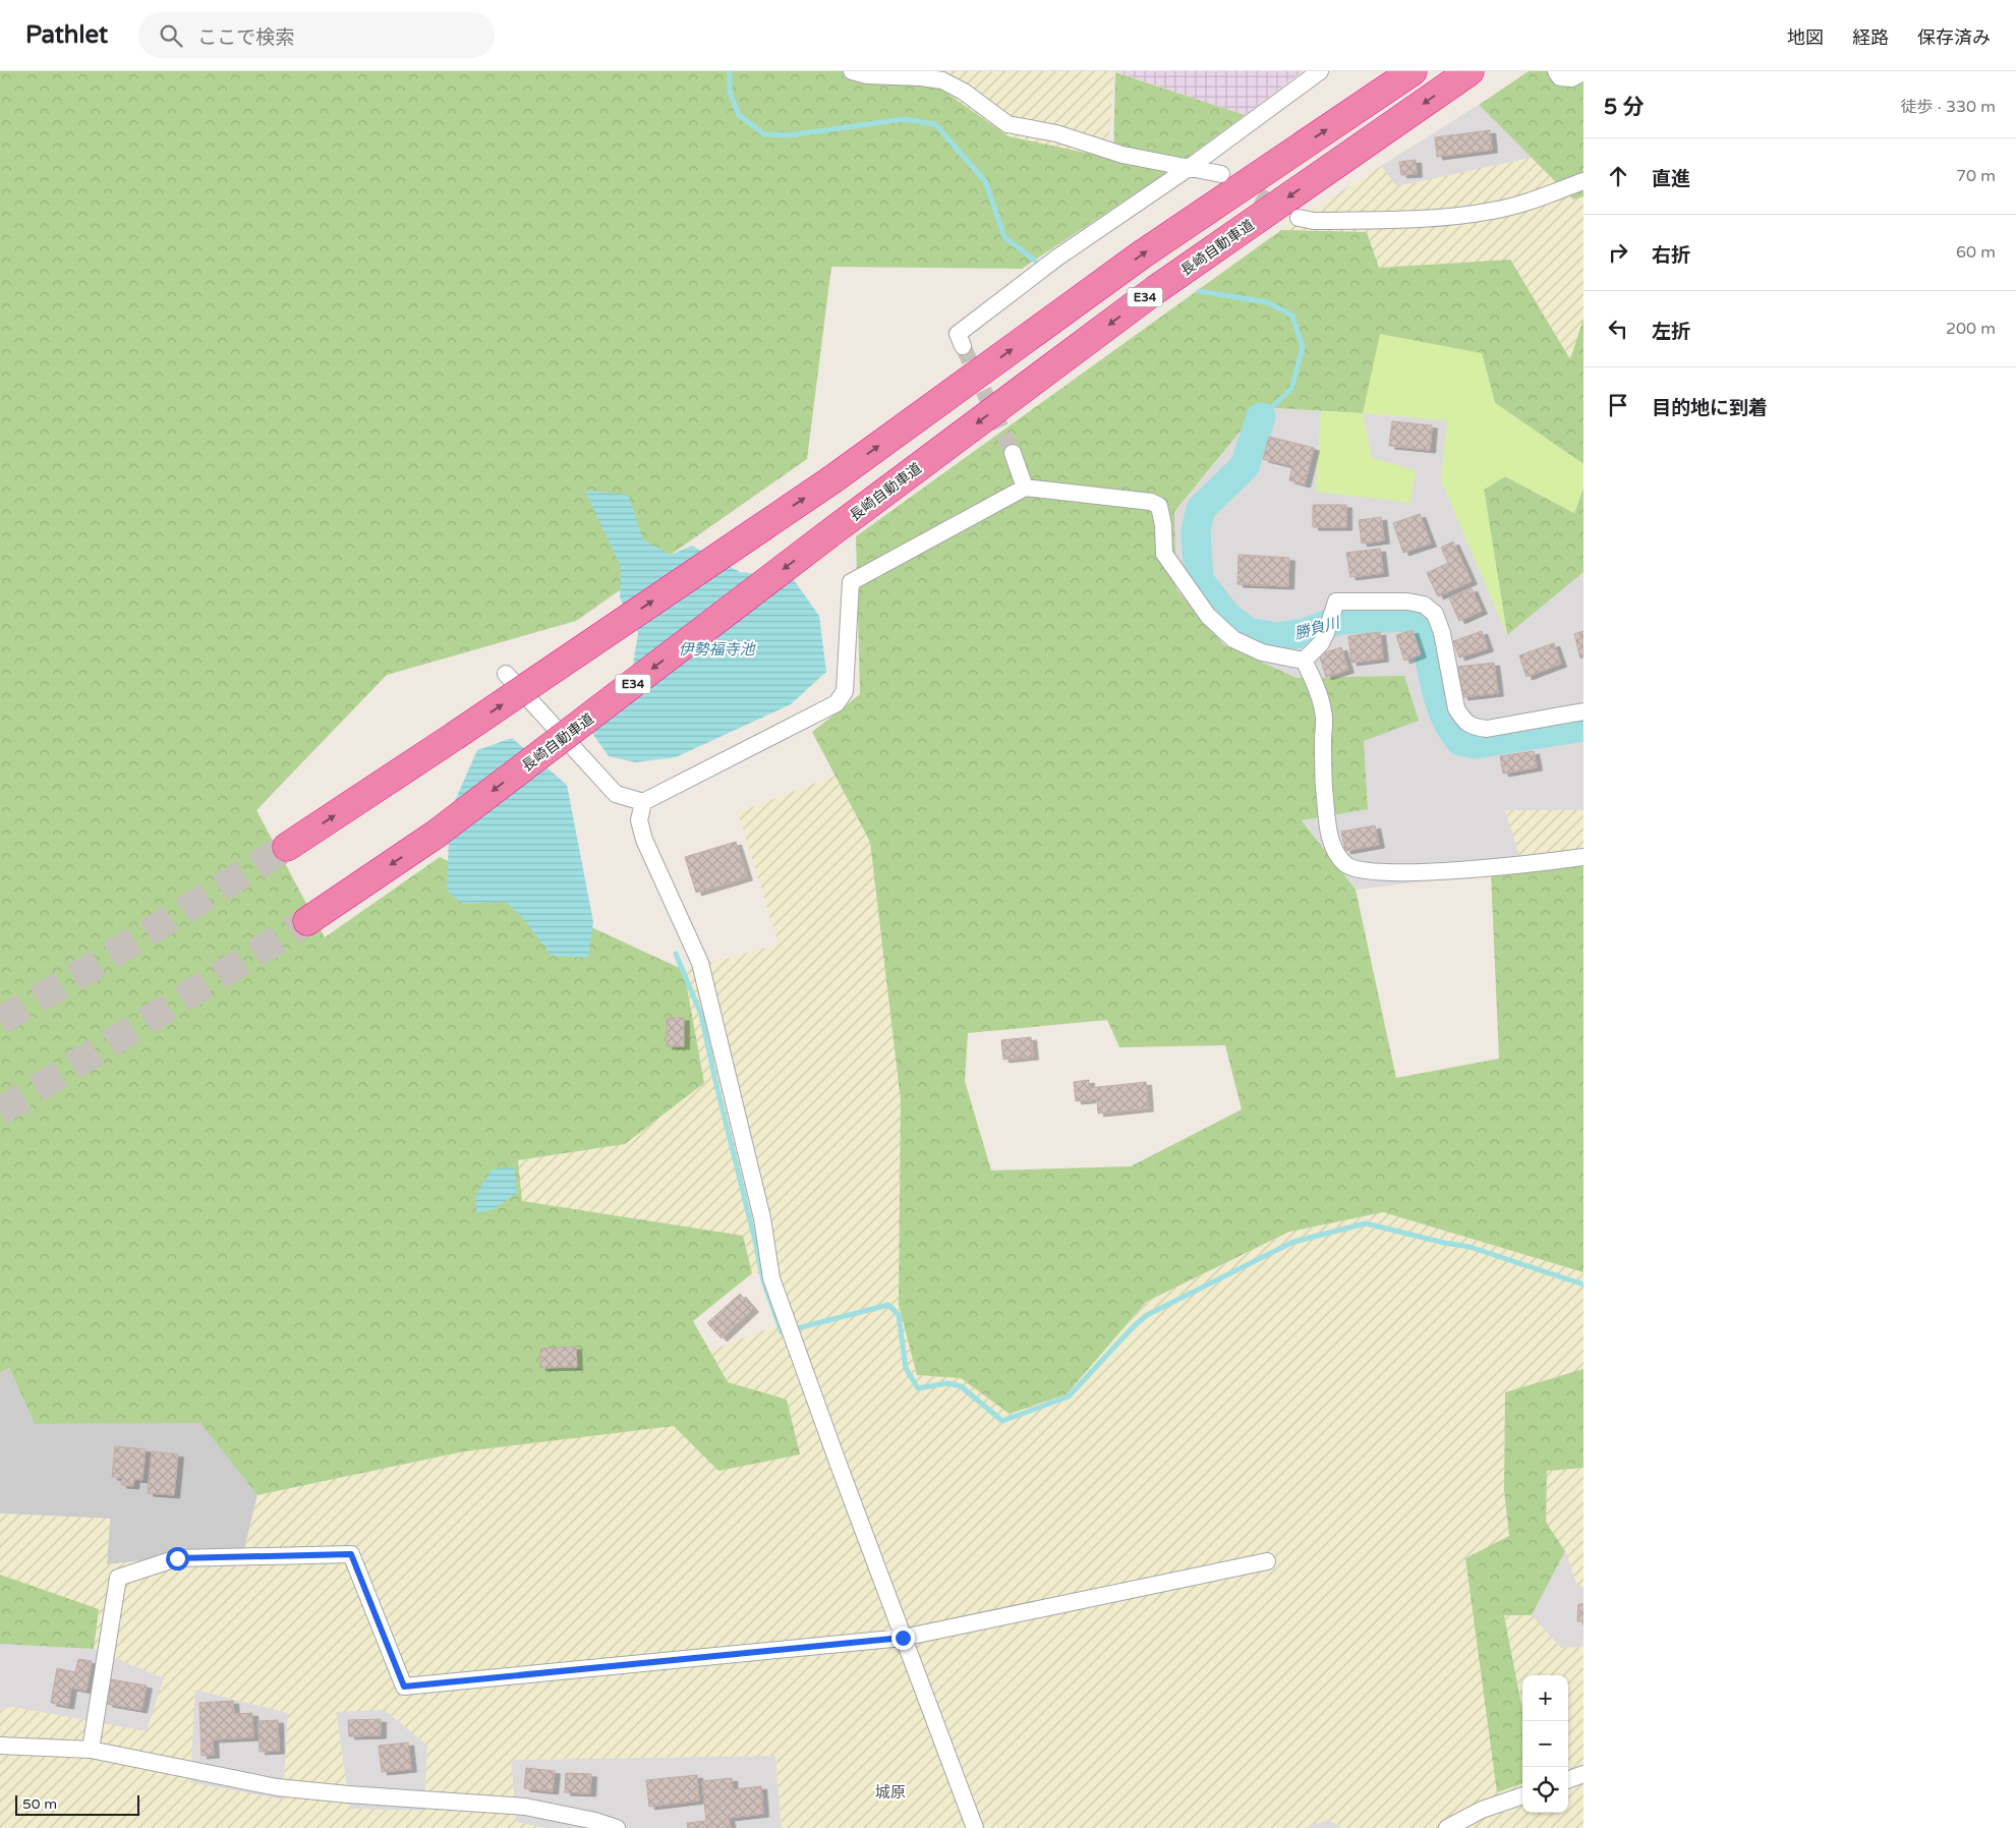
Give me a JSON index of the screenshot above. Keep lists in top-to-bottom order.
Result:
{
  "streets": {
    "highway": ["長崎自動車道", "E34"]
  },
  "districts": ["城原"],
  "water": ["勝負川", "伊勢福寺池"],
  "scale_bar": "50 m",
  "page": {
    "header": "Pathlet",
    "search": "ここで検索",
    "nav": ["地図", "経路", "保存済み"],
    "heading": ["5 分", "徒歩 · 330 m"],
    "list": [
      ["直進", "70 m"],
      ["右折", "60 m"],
      ["左折", "200 m"],
      "目的地に到着"
    ],
    "map_buttons": ["+", "−"],
    "scale": "50 m"
  }
}
